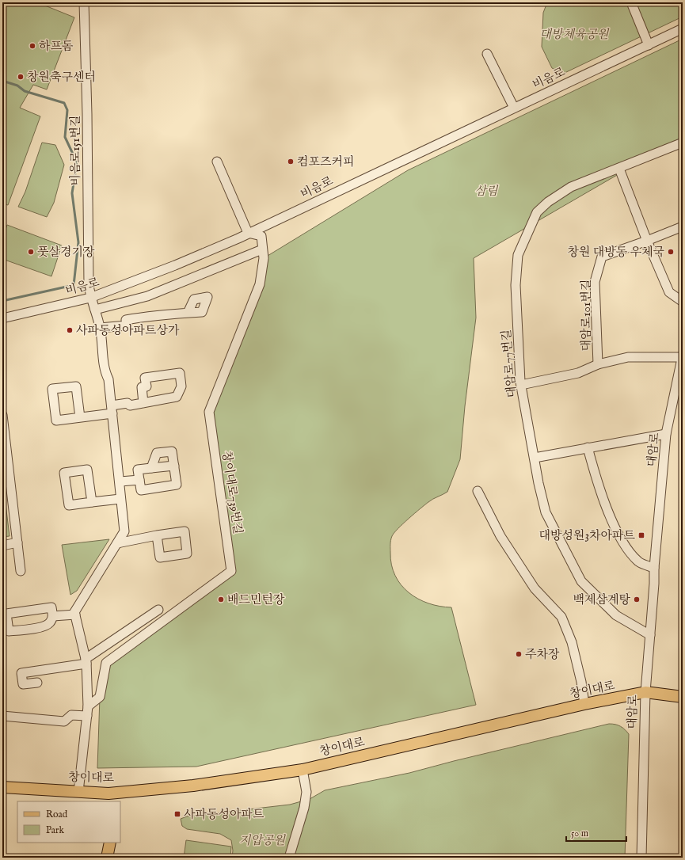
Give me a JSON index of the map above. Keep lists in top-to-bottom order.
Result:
{
  "streets": {
    "main road": ["창이대로"],
    "street": [
      "비음로",
      "비음로151번길",
      "대암로101번길",
      "대암로77번길",
      "대암로",
      "창이대로739번길"
    ]
  },
  "crossings": [
    ["비음로", "비음로151번길"],
    ["비음로", "창이대로739번길"],
    ["대암로101번길", "대암로77번길"],
    ["대암로101번길", "대암로"],
    ["대암로77번길", "대암로"],
    ["대암로", "창이대로"]
  ],
  "parks": ["대방체육공원", "삼림", "지압공원"],
  "places": {
    "other": [
      "하프돔",
      "창원축구센터",
      "컴포즈커피",
      "풋살경기장",
      "창원 대방동 우체국",
      "사파동성아파트상가",
      "배드민턴장",
      "백제삼계탕",
      "주차장"
    ],
    "transit": ["대방성원3차아파트", "사파동성아파트"]
  },
  "legend": ["Road", "Park"],
  "scale_bar": "50 m"
}
